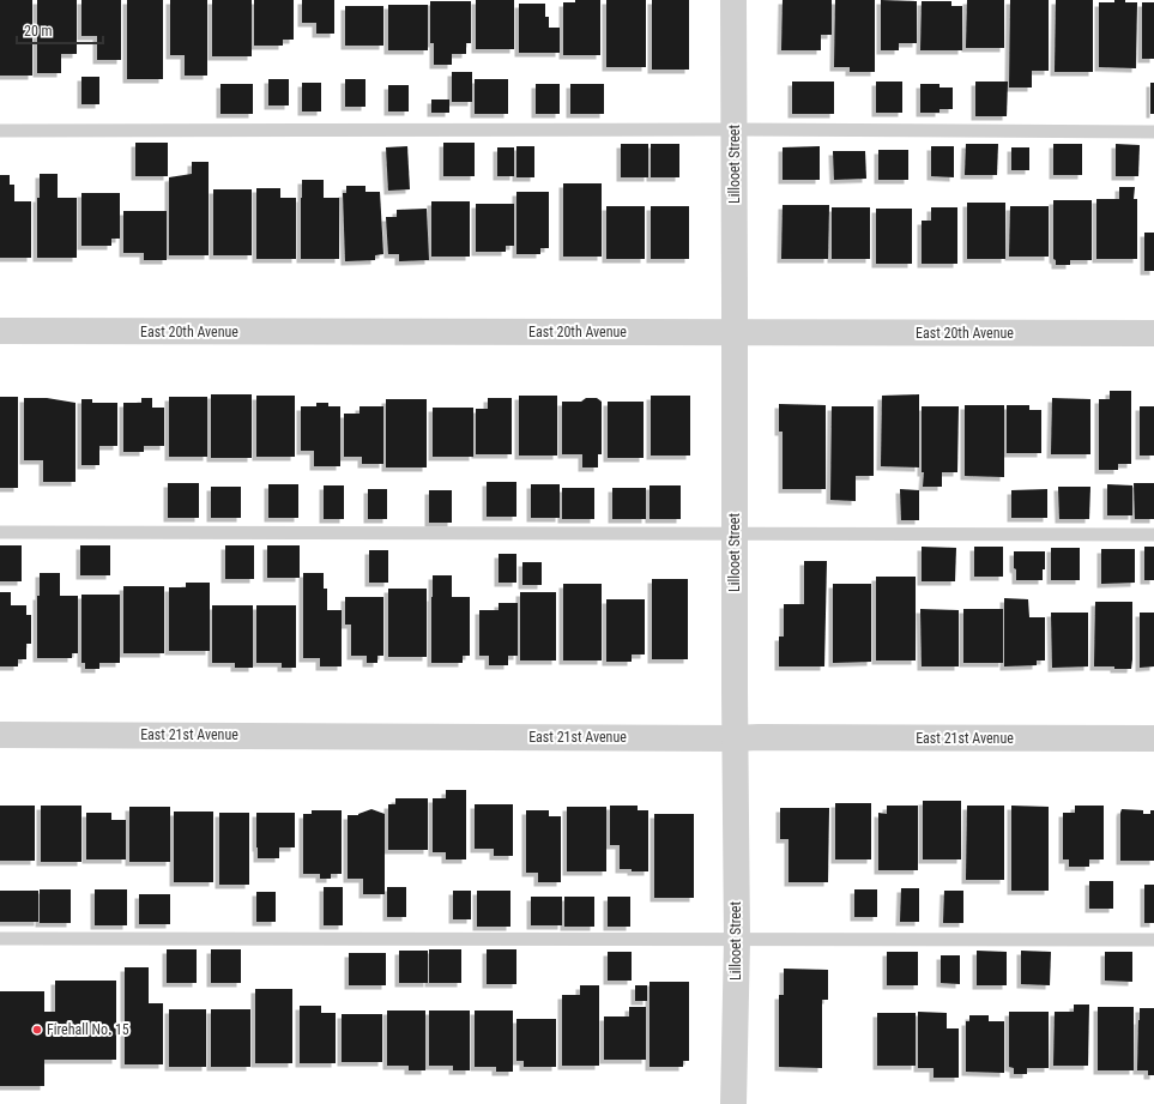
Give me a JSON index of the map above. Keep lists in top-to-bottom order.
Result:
{
  "streets": {
    "street": ["Lillooet Street", "East 20th Avenue", "East 21st Avenue"]
  },
  "crossings": [
    ["Lillooet Street", "East 20th Avenue"],
    ["Lillooet Street", "East 21st Avenue"]
  ],
  "places": ["Firehall No. 15"],
  "scale_bar": "20 m"
}
